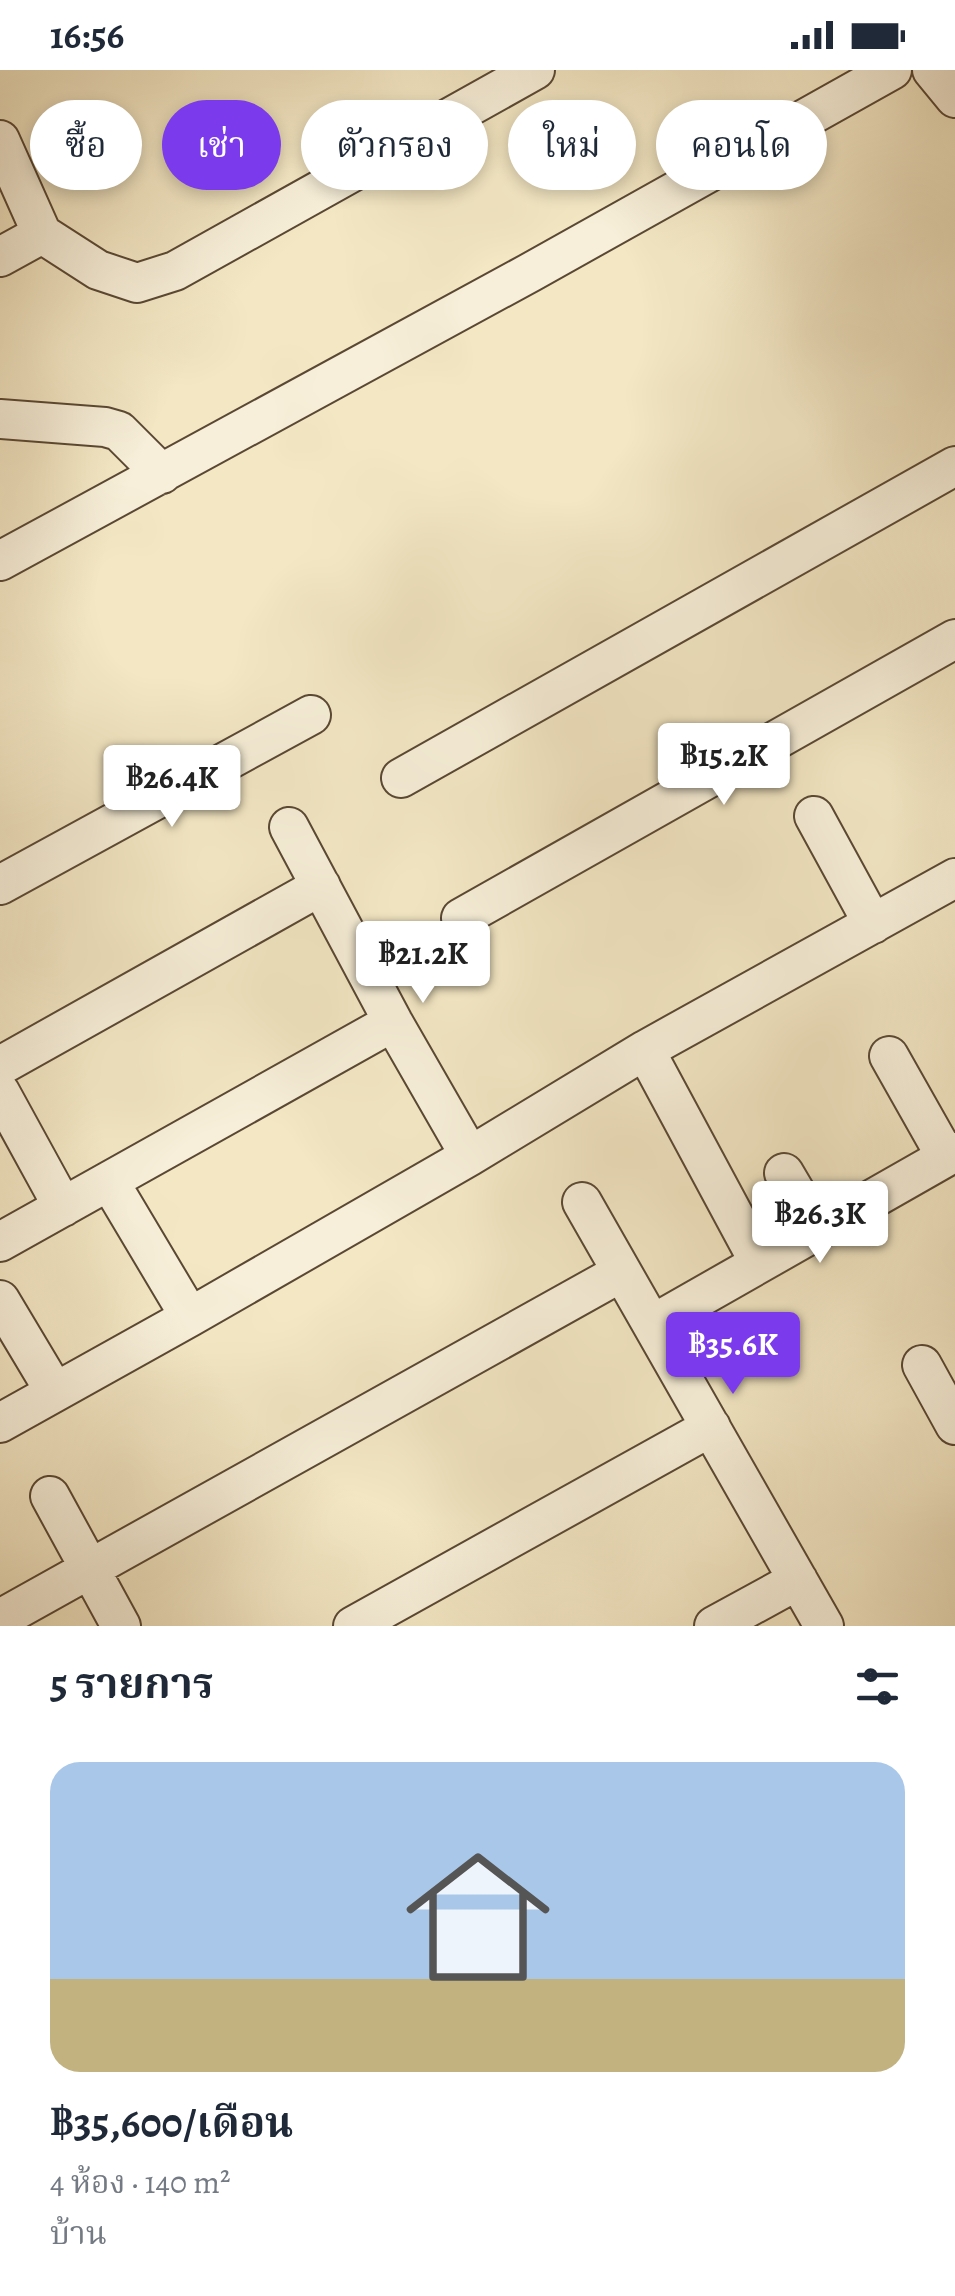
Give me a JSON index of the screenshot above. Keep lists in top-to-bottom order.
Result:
{
  "page": {
    "status": "16:56",
    "chip": [
      "ซื้อ",
      "เช่า",
      "ตัวกรอง",
      "ใหม่",
      "คอนโด"
    ],
    "price": [
      "฿15.2K",
      "฿26.4K",
      "฿21.2K",
      "฿26.3K",
      "฿35.6K"
    ],
    "heading": "5 รายการ",
    "list": [
      {
        "name": "฿35,600/เดือน",
        "note": "4 ห้อง · 140 m² · บ้าน"
      }
    ]
  }
}
